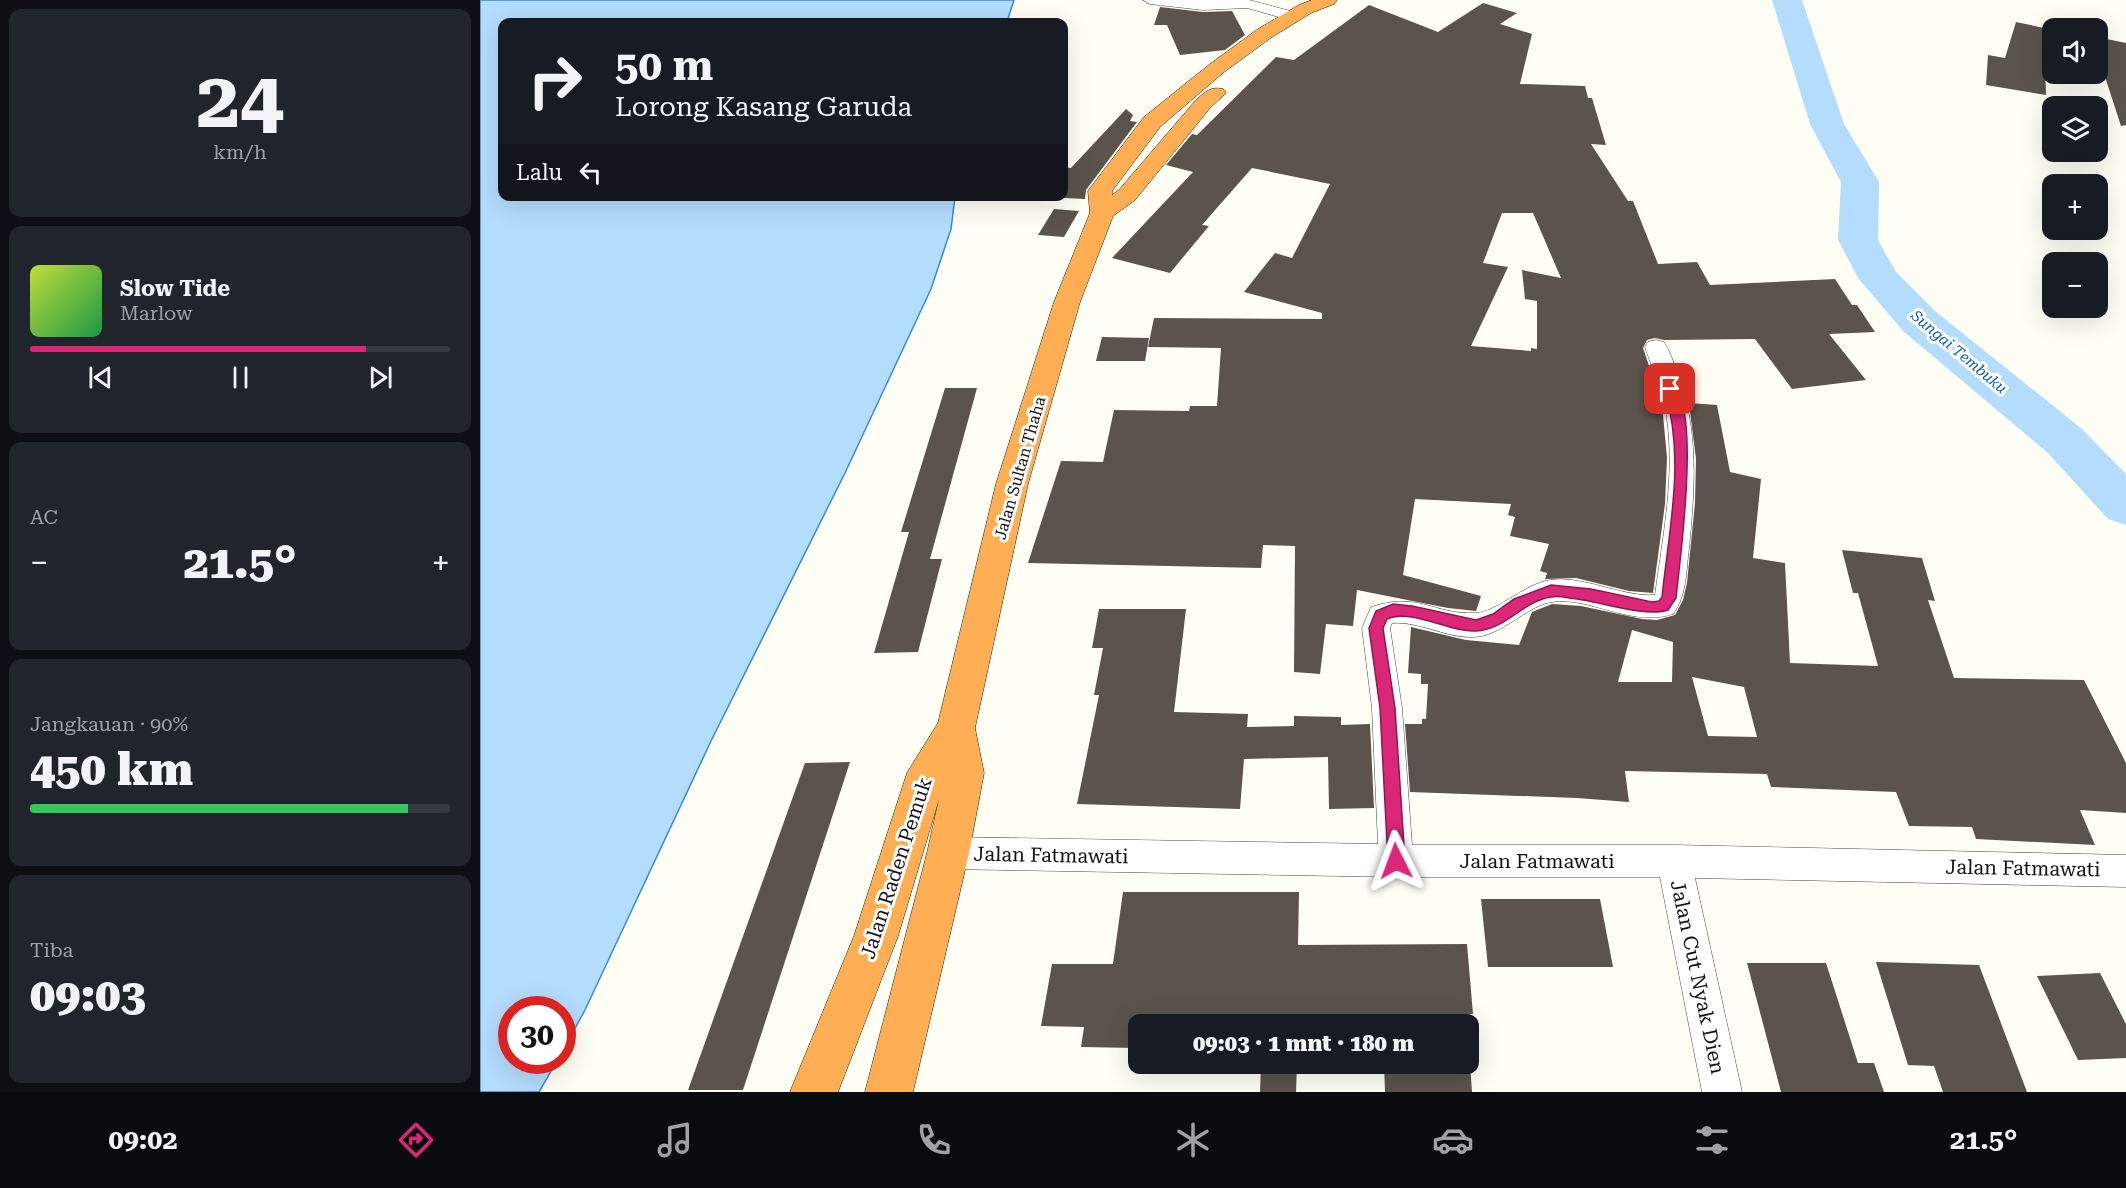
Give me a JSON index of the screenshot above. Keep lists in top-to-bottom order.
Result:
{
  "streets": {
    "highway": ["Jalan Sultan Thaha", "Jalan Raden Pemuk"],
    "street": ["Jalan Fatmawati", "Jalan Cut Nyak Dien"]
  },
  "crossings": [
    ["Jalan Sultan Thaha", "Jalan Raden Pemuk"],
    ["Jalan Fatmawati", "Jalan Cut Nyak Dien"]
  ],
  "water": ["Sungai Tembuku"],
  "page": {
    "tile": [
      ["24", "km/h"],
      "AC",
      ["Jangkauan · 90%", "450 km"],
      ["Tiba", "09:03"]
    ],
    "map_buttons": ["+", "−"],
    "turn": ["50 m", "Lorong Kasang Garuda"],
    "then": "Lalu",
    "song": ["Slow Tide", "Marlow"],
    "heat": ["−", "21.5°", "+"],
    "limit": "30",
    "trip": "09:03 · 1 mnt · 180 m",
    "tabs": ["09:02", "21.5°"]
  }
}
